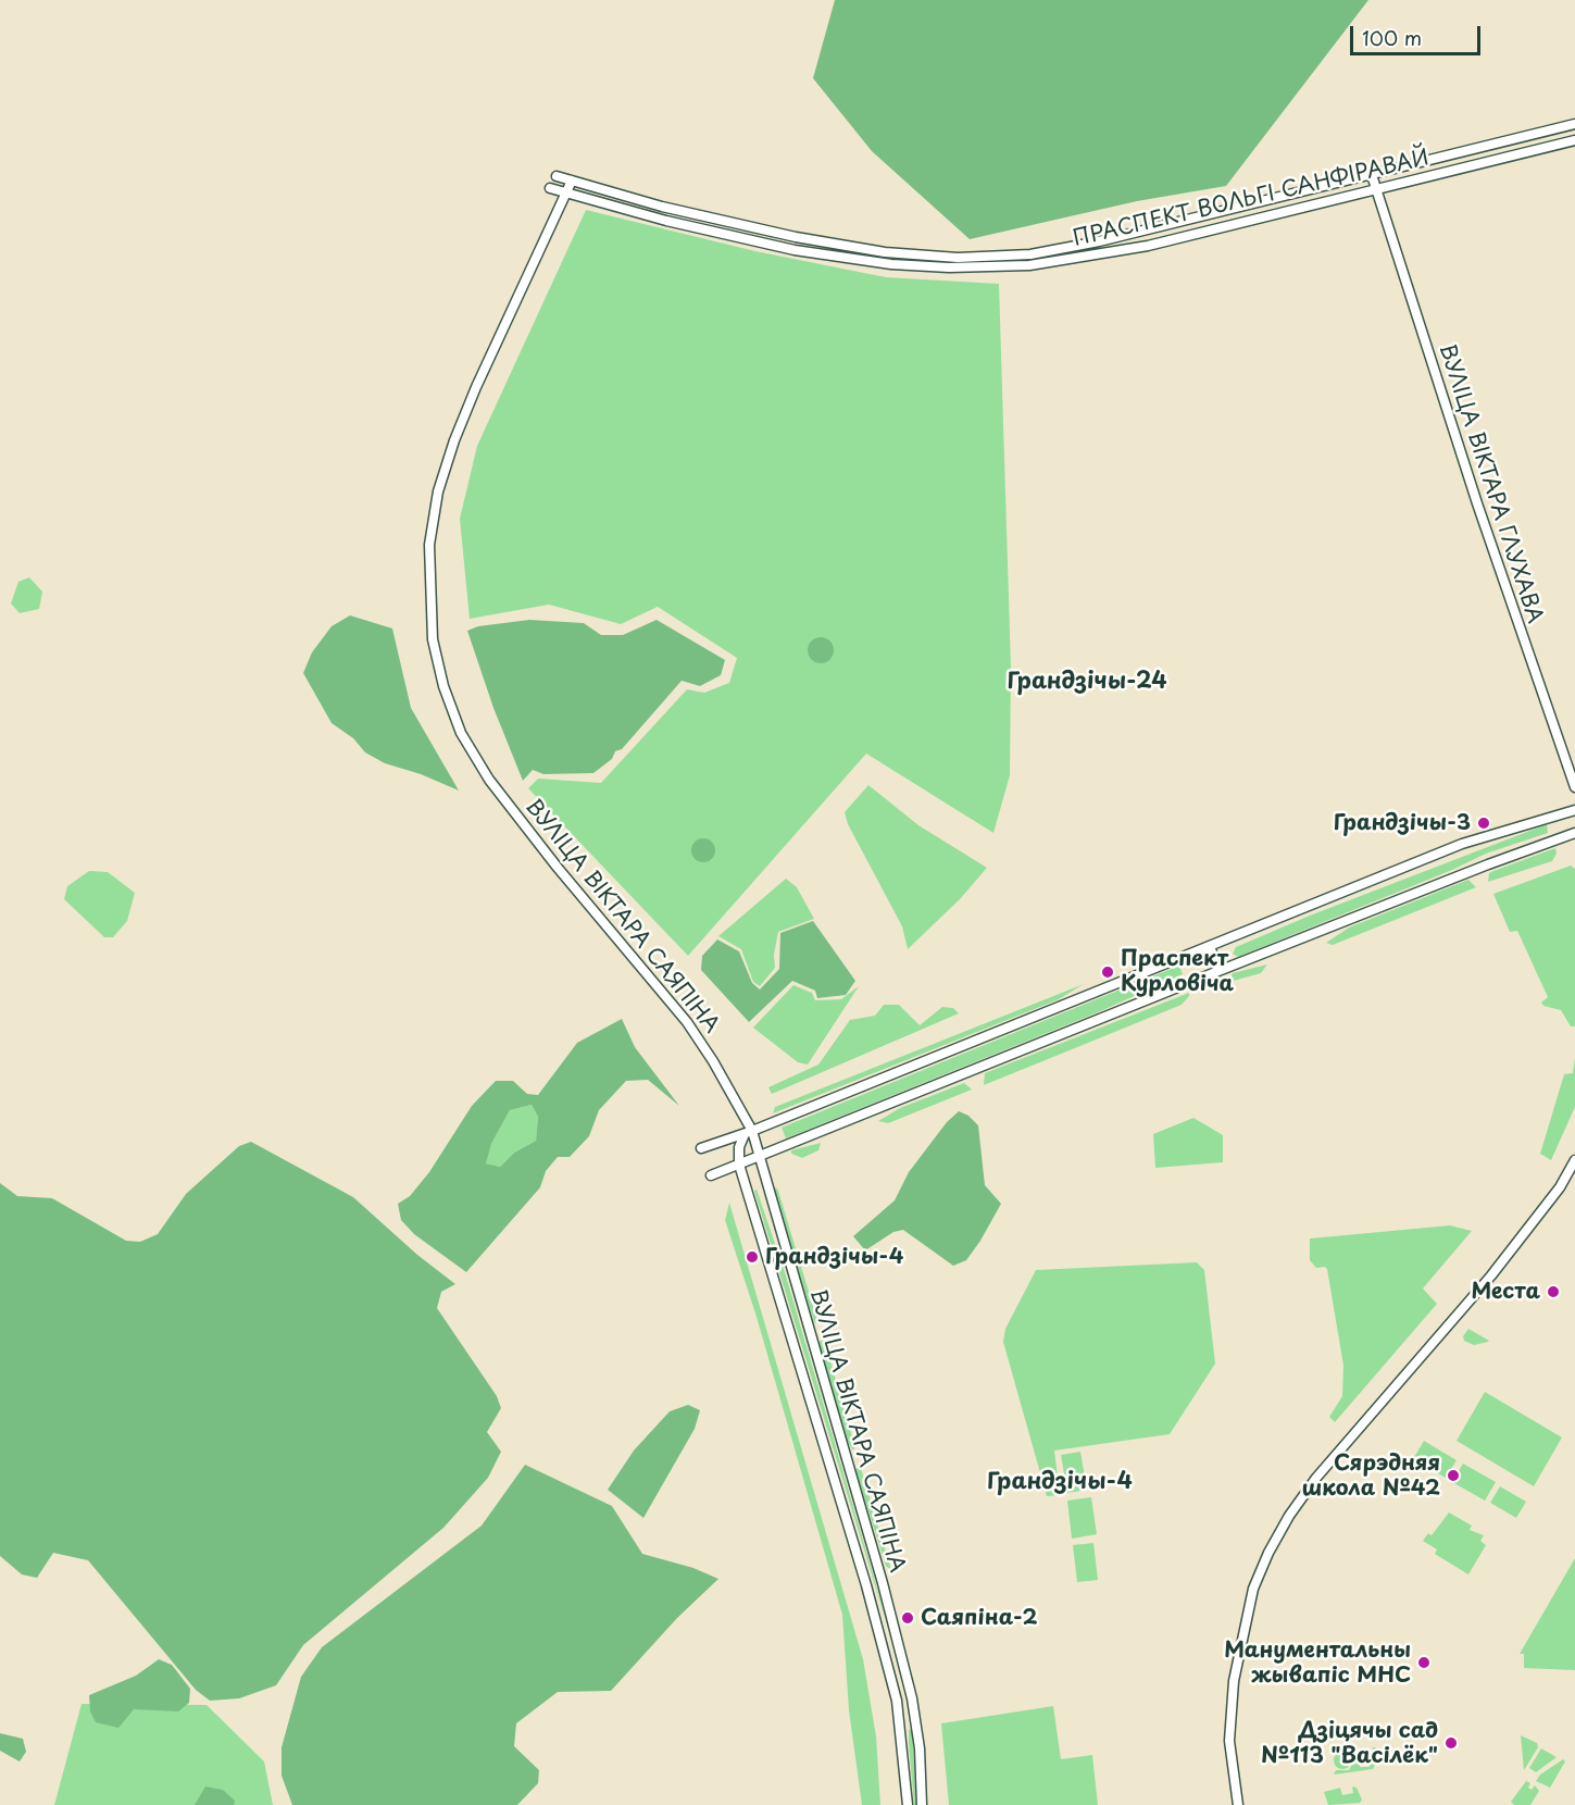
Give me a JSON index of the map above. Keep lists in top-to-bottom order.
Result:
{
  "streets": {
    "street": ["ПРАСПЕКТ ВОЛЬГІ САНФІРАВАЙ", "ВУЛІЦА ВІКТАРА ГЛУХАВА", "ВУЛІЦА ВІКТАРА САЯПІНА"]
  },
  "crossings": [
    ["ПРАСПЕКТ ВОЛЬГІ САНФІРАВАЙ", "ВУЛІЦА ВІКТАРА ГЛУХАВА"],
    ["ПРАСПЕКТ ВОЛЬГІ САНФІРАВАЙ", "ВУЛІЦА ВІКТАРА САЯПІНА"]
  ],
  "districts": ["Грандзічы-24", "Грандзічы-4"],
  "places": [
    "Грандзічы-3",
    "Праспект Курловіча",
    "Грандзічы-4",
    "Места",
    "Сярэдняя школа №42",
    "Саяпіна-2",
    "Манументальны жывапіс МНС",
    "Дзіцячы сад №113 \"Васілёк\""
  ],
  "scale_bar": "100 m"
}
